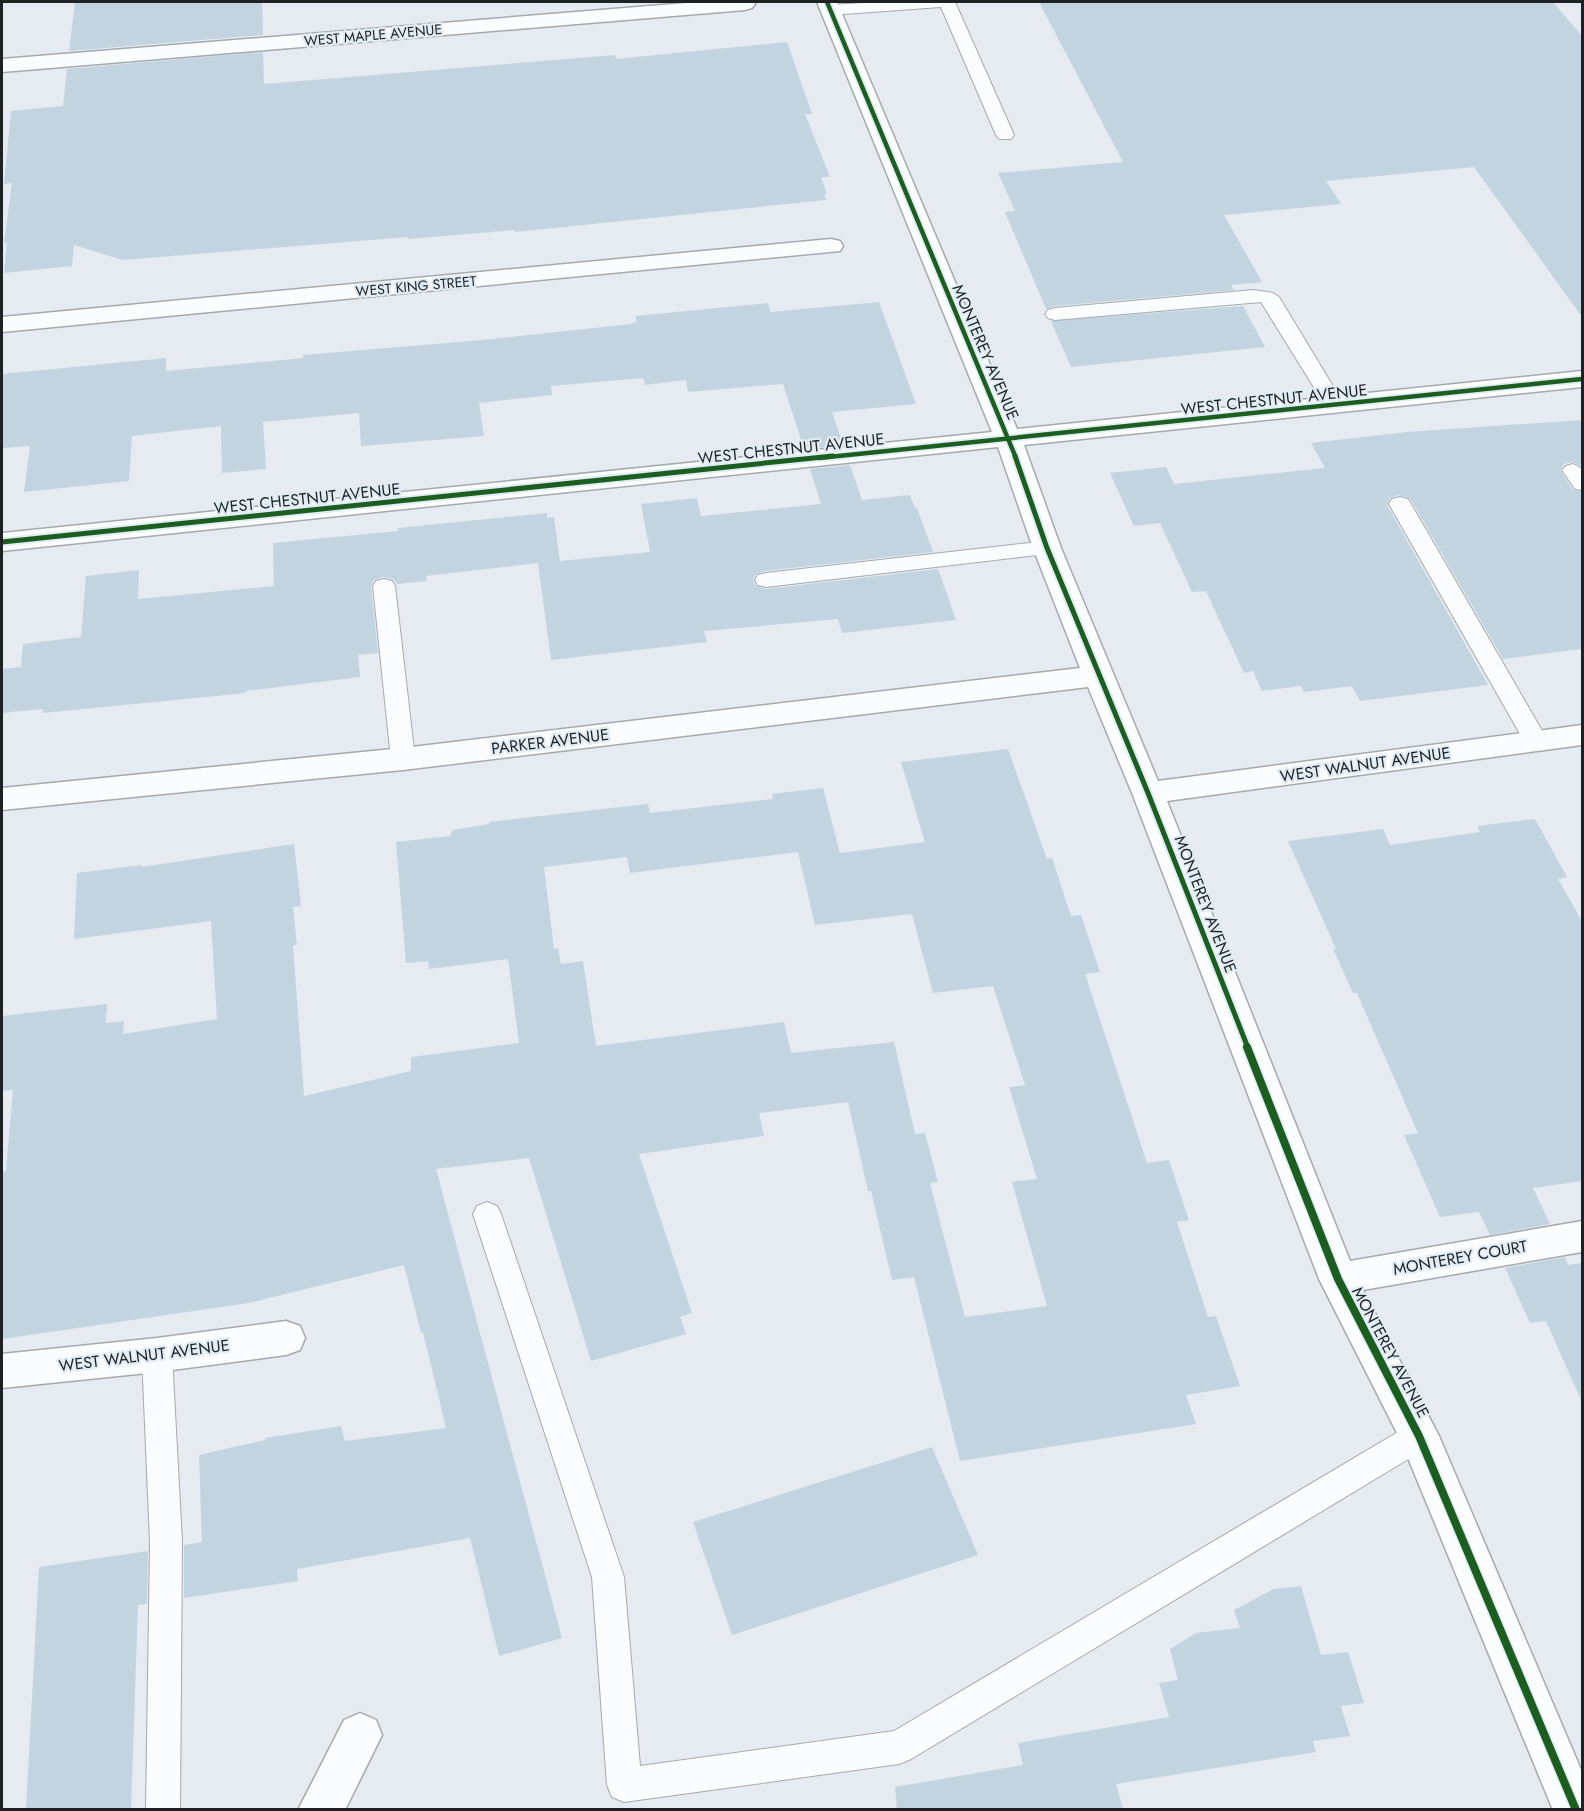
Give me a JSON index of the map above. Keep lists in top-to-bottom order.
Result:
{
  "streets": {
    "street": [
      "WEST MAPLE AVENUE",
      "WEST KING STREET",
      "MONTEREY AVENUE",
      "WEST CHESTNUT AVENUE",
      "PARKER AVENUE",
      "WEST WALNUT AVENUE",
      "MONTEREY COURT"
    ]
  },
  "crossings": [
    ["MONTEREY AVENUE", "WEST CHESTNUT AVENUE"],
    ["MONTEREY AVENUE", "PARKER AVENUE"],
    ["MONTEREY AVENUE", "WEST WALNUT AVENUE"],
    ["MONTEREY AVENUE", "MONTEREY COURT"]
  ]
}
